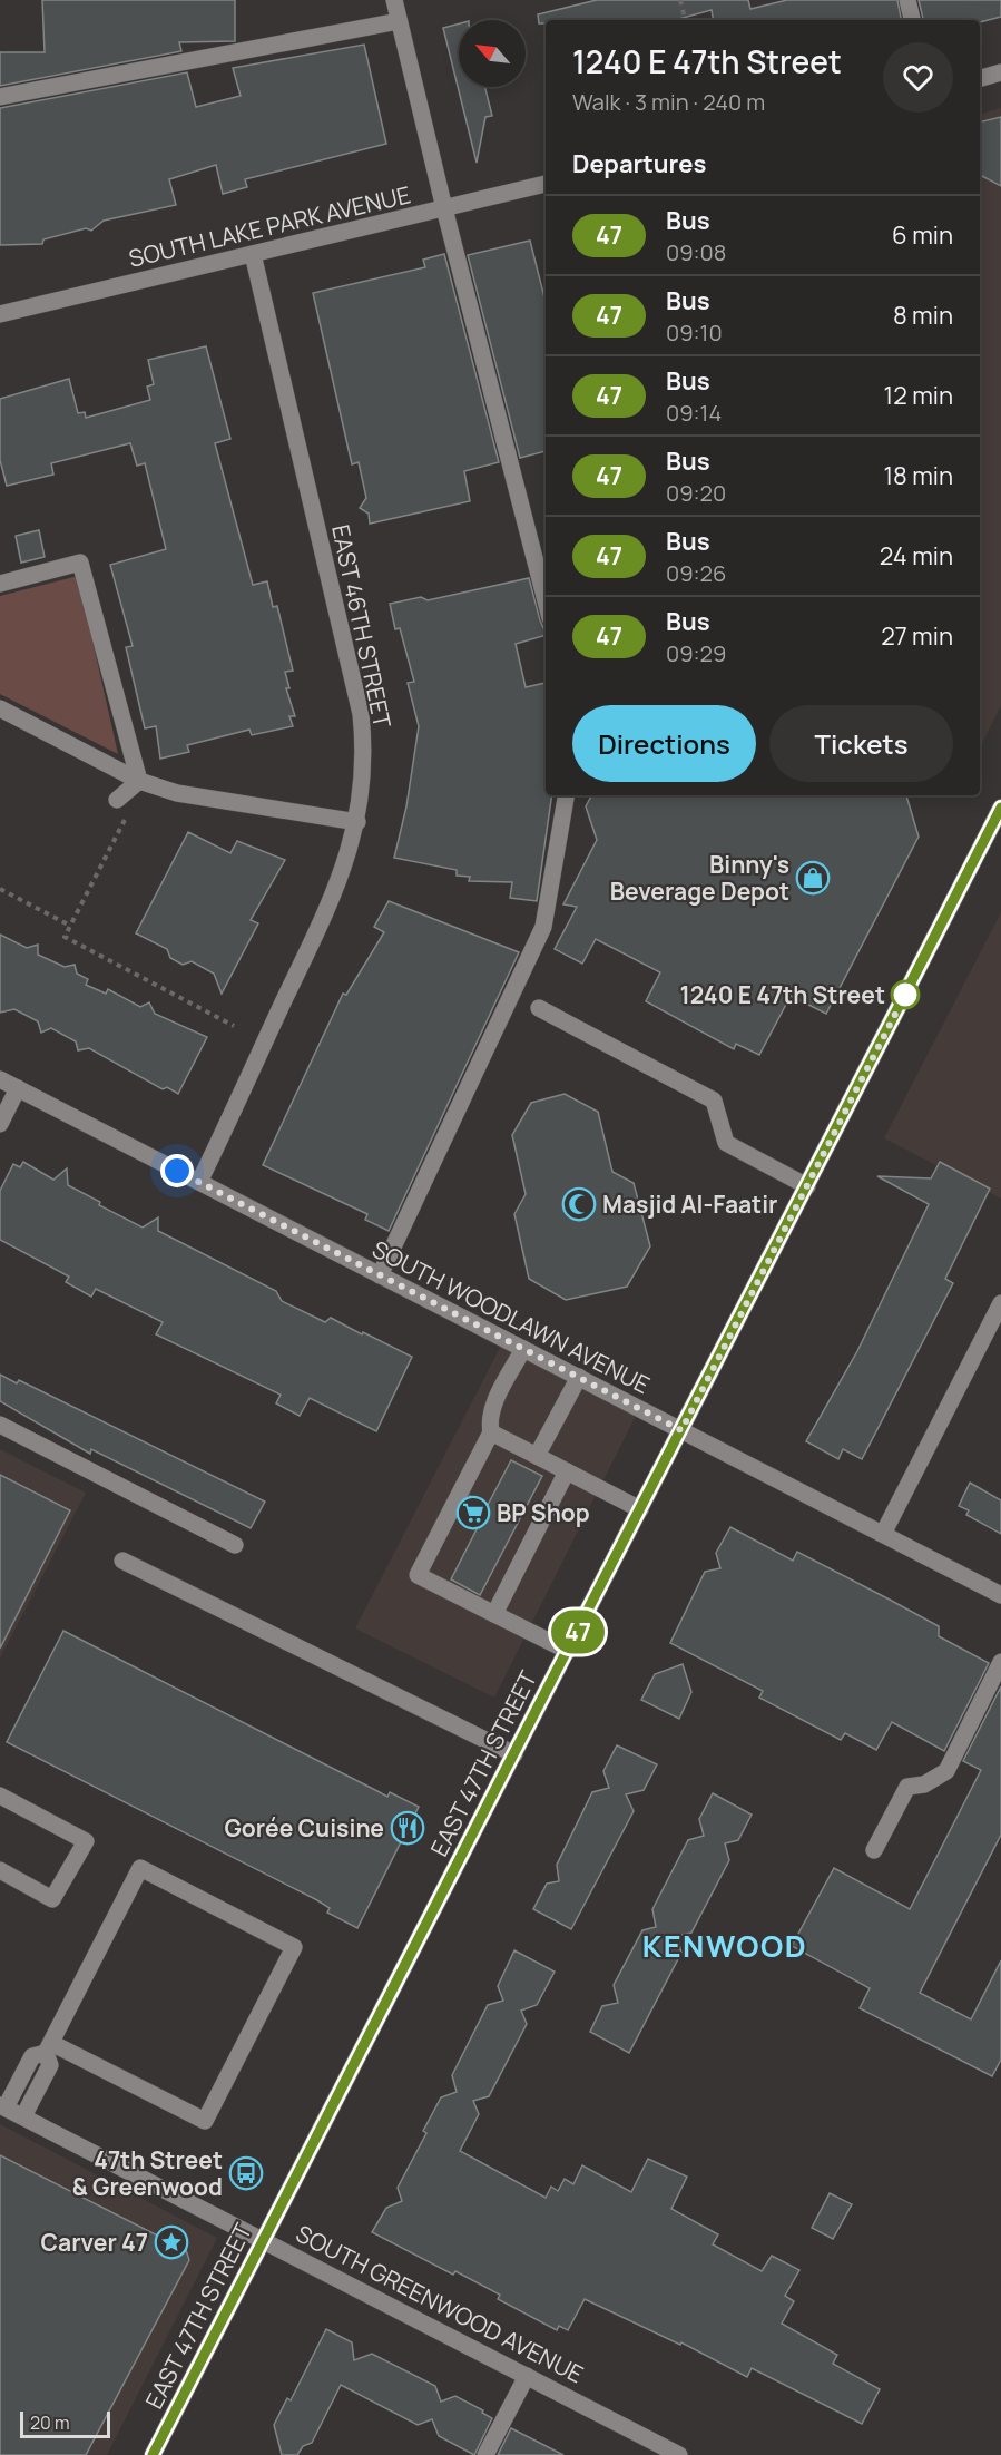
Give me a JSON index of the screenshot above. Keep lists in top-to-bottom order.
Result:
{
  "streets": {
    "street": [
      "SOUTH LAKE PARK AVENUE",
      "EAST 46TH STREET",
      "SOUTH WOODLAWN AVENUE",
      "EAST 47TH STREET",
      "SOUTH GREENWOOD AVENUE"
    ]
  },
  "crossings": [
    ["SOUTH LAKE PARK AVENUE", "EAST 46TH STREET"],
    ["EAST 46TH STREET", "SOUTH WOODLAWN AVENUE"],
    ["SOUTH WOODLAWN AVENUE", "EAST 47TH STREET"],
    ["EAST 47TH STREET", "SOUTH GREENWOOD AVENUE"]
  ],
  "districts": ["KENWOOD"],
  "places": {
    "shop": ["Binny's Beverage Depot"],
    "other": ["1240 E 47th Street"],
    "mosque": ["Masjid Al-Faatir"],
    "supermarket": ["BP Shop"],
    "restaurant": ["Gorée Cuisine"],
    "bus stop": ["47th Street & Greenwood"],
    "place": ["Carver 47"]
  },
  "lines": ["bus line 47"],
  "scale_bar": "20 m",
  "north": "top left",
  "page": {
    "on_map": "47",
    "heading": [
      ["1240 E 47th Street", "Walk · 3 min · 240 m"],
      "Departures"
    ],
    "list": [
      {
        "mark": "47",
        "name": "Bus",
        "note": "09:08",
        "value": "6 min"
      },
      {
        "mark": "47",
        "name": "Bus",
        "note": "09:10",
        "value": "8 min"
      },
      {
        "mark": "47",
        "name": "Bus",
        "note": "09:14",
        "value": "12 min"
      },
      {
        "mark": "47",
        "name": "Bus",
        "note": "09:20",
        "value": "18 min"
      },
      {
        "mark": "47",
        "name": "Bus",
        "note": "09:26",
        "value": "24 min"
      },
      {
        "mark": "47",
        "name": "Bus",
        "note": "09:29",
        "value": "27 min"
      }
    ],
    "buttons": ["Directions", "Tickets"],
    "scale": "20 m"
  }
}
